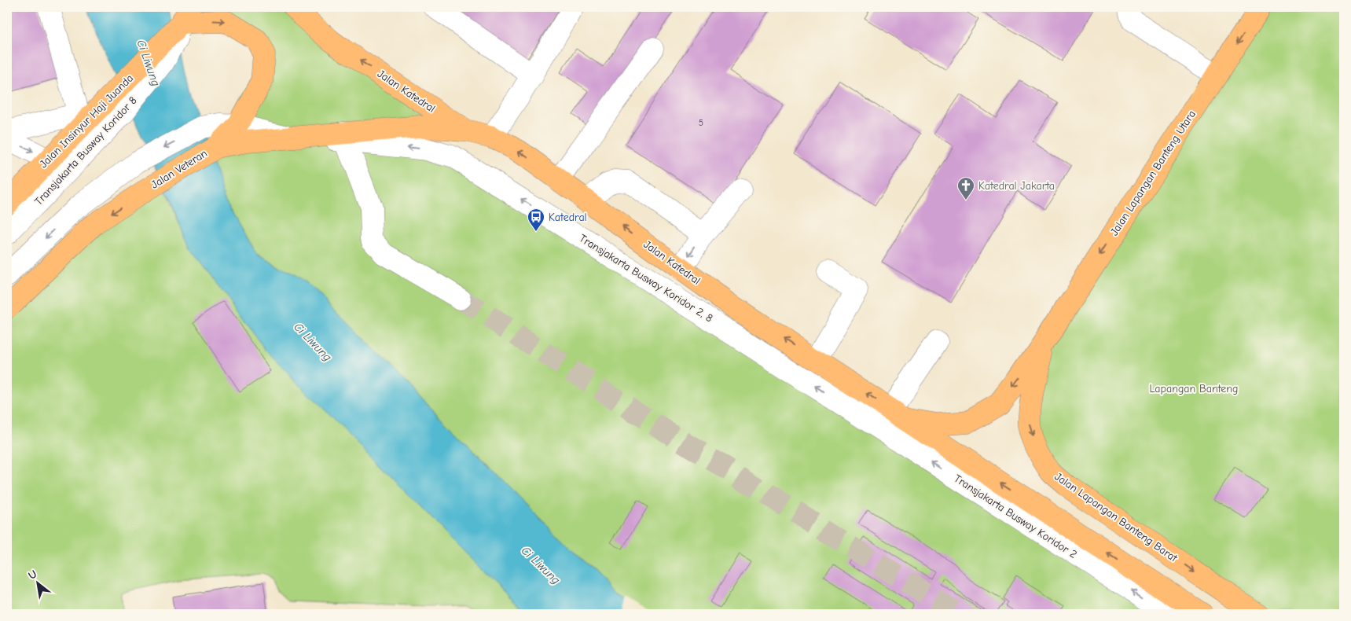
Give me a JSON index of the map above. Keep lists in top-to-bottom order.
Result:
{
  "streets": {
    "main road": [
      "Jalan Katedral",
      "Jalan Insinyur Haji Juanda",
      "Jalan Veteran",
      "Jalan Lapangan Banteng Utara",
      "Jalan Lapangan Banteng Barat"
    ],
    "street": ["Transjakarta Busway Koridor 8", "Transjakarta Busway Koridor 2, 8", "Transjakarta Busway Koridor 2"]
  },
  "crossings": [
    ["Jalan Katedral", "Jalan Veteran"],
    ["Jalan Katedral", "Jalan Lapangan Banteng Utara"],
    ["Jalan Katedral", "Jalan Lapangan Banteng Barat"],
    ["Jalan Insinyur Haji Juanda", "Transjakarta Busway Koridor 8"],
    ["Jalan Veteran", "Transjakarta Busway Koridor 2, 8"],
    ["Jalan Lapangan Banteng Utara", "Jalan Lapangan Banteng Barat"],
    ["Transjakarta Busway Koridor 2, 8", "Transjakarta Busway Koridor 2"]
  ],
  "one_way": ["Jalan Veteran", "Jalan Lapangan Banteng Utara", "Transjakarta Busway Koridor 2"],
  "water": ["Ci Liwung"],
  "parks": ["Lapangan Banteng"],
  "places": {
    "church": ["Katedral Jakarta"],
    "bus stop": ["Katedral"]
  },
  "house_numbers": ["5"],
  "north": "top left"
}
